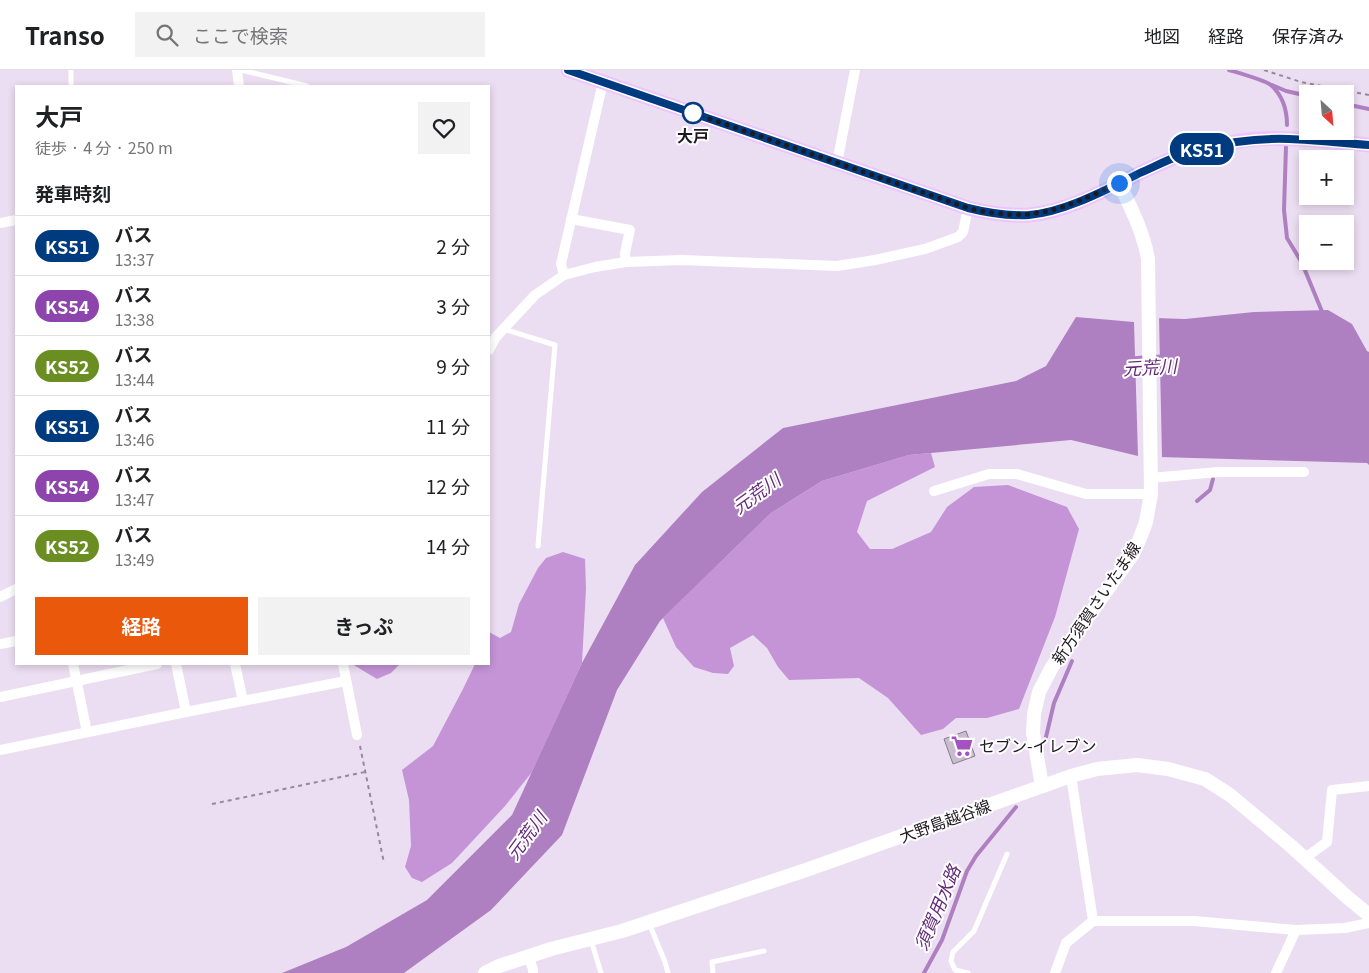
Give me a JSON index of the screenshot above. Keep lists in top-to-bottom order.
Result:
{
  "streets": {
    "main road": ["新方須賀さいたま線", "大野島越谷線"]
  },
  "crossings": [
    ["新方須賀さいたま線", "大野島越谷線"]
  ],
  "water": ["元荒川", "須賀用水路"],
  "places": {
    "other": ["大戸"],
    "supermarket": ["セブン-イレブン"]
  },
  "lines": ["bus line KS51"],
  "north": "bottom right",
  "page": {
    "header": "Transo",
    "search": "ここで検索",
    "nav": ["地図", "経路", "保存済み"],
    "on_map": "KS51",
    "map_buttons": ["+", "−"],
    "heading": [
      ["大戸", "徒歩 · 4 分 · 250 m"],
      "発車時刻"
    ],
    "list": [
      {
        "mark": "KS51",
        "name": "バス",
        "note": "13:37",
        "value": "2 分"
      },
      {
        "mark": "KS54",
        "name": "バス",
        "note": "13:38",
        "value": "3 分"
      },
      {
        "mark": "KS52",
        "name": "バス",
        "note": "13:44",
        "value": "9 分"
      },
      {
        "mark": "KS51",
        "name": "バス",
        "note": "13:46",
        "value": "11 分"
      },
      {
        "mark": "KS54",
        "name": "バス",
        "note": "13:47",
        "value": "12 分"
      },
      {
        "mark": "KS52",
        "name": "バス",
        "note": "13:49",
        "value": "14 分"
      }
    ],
    "buttons": ["経路", "きっぷ"]
  }
}
